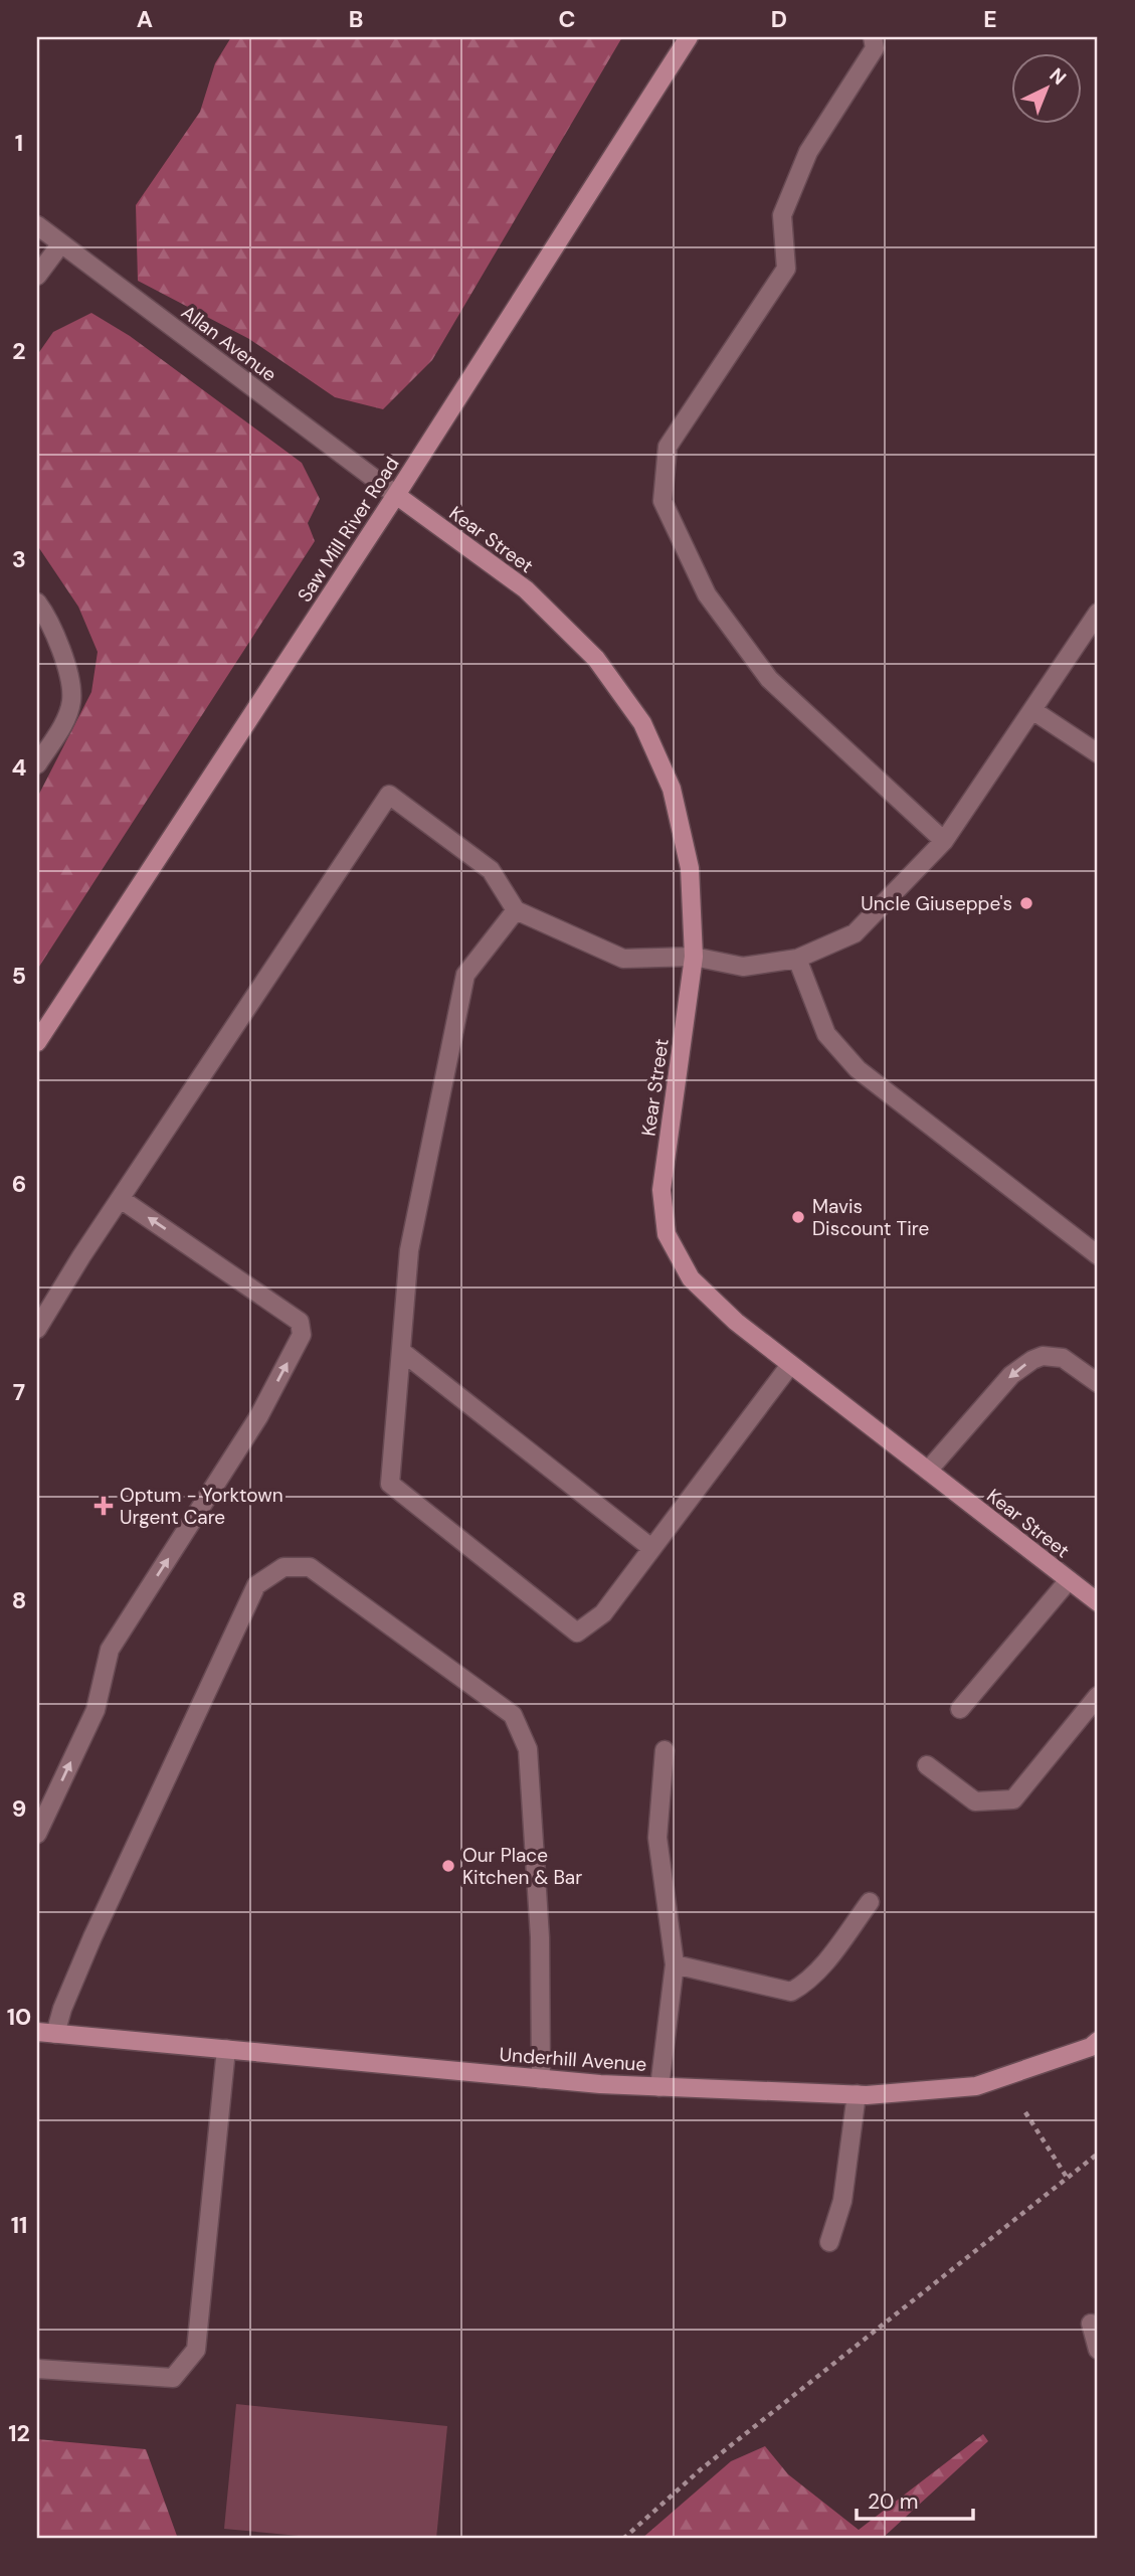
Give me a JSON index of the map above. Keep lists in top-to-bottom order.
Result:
{
  "streets": {
    "street": [
      "Allan Avenue",
      "Saw Mill River Road",
      "Kear Street",
      "Underhill Avenue"
    ]
  },
  "crossings": [
    ["Allan Avenue", "Saw Mill River Road"],
    ["Allan Avenue", "Kear Street"],
    ["Saw Mill River Road", "Kear Street"]
  ],
  "places": {
    "other": ["Uncle Giuseppe's", "Mavis Discount Tire", "Our Place Kitchen & Bar"],
    "health": ["Optum - Yorktown Urgent Care"]
  },
  "scale_bar": "20 m",
  "north": "top right",
  "grid": {
    "columns": [
      "A",
      "B",
      "C",
      "D",
      "E"
    ],
    "rows": [
      "1",
      "2",
      "3",
      "4",
      "5",
      "6",
      "7",
      "8",
      "9",
      "10",
      "11",
      "12"
    ]
  }
}
